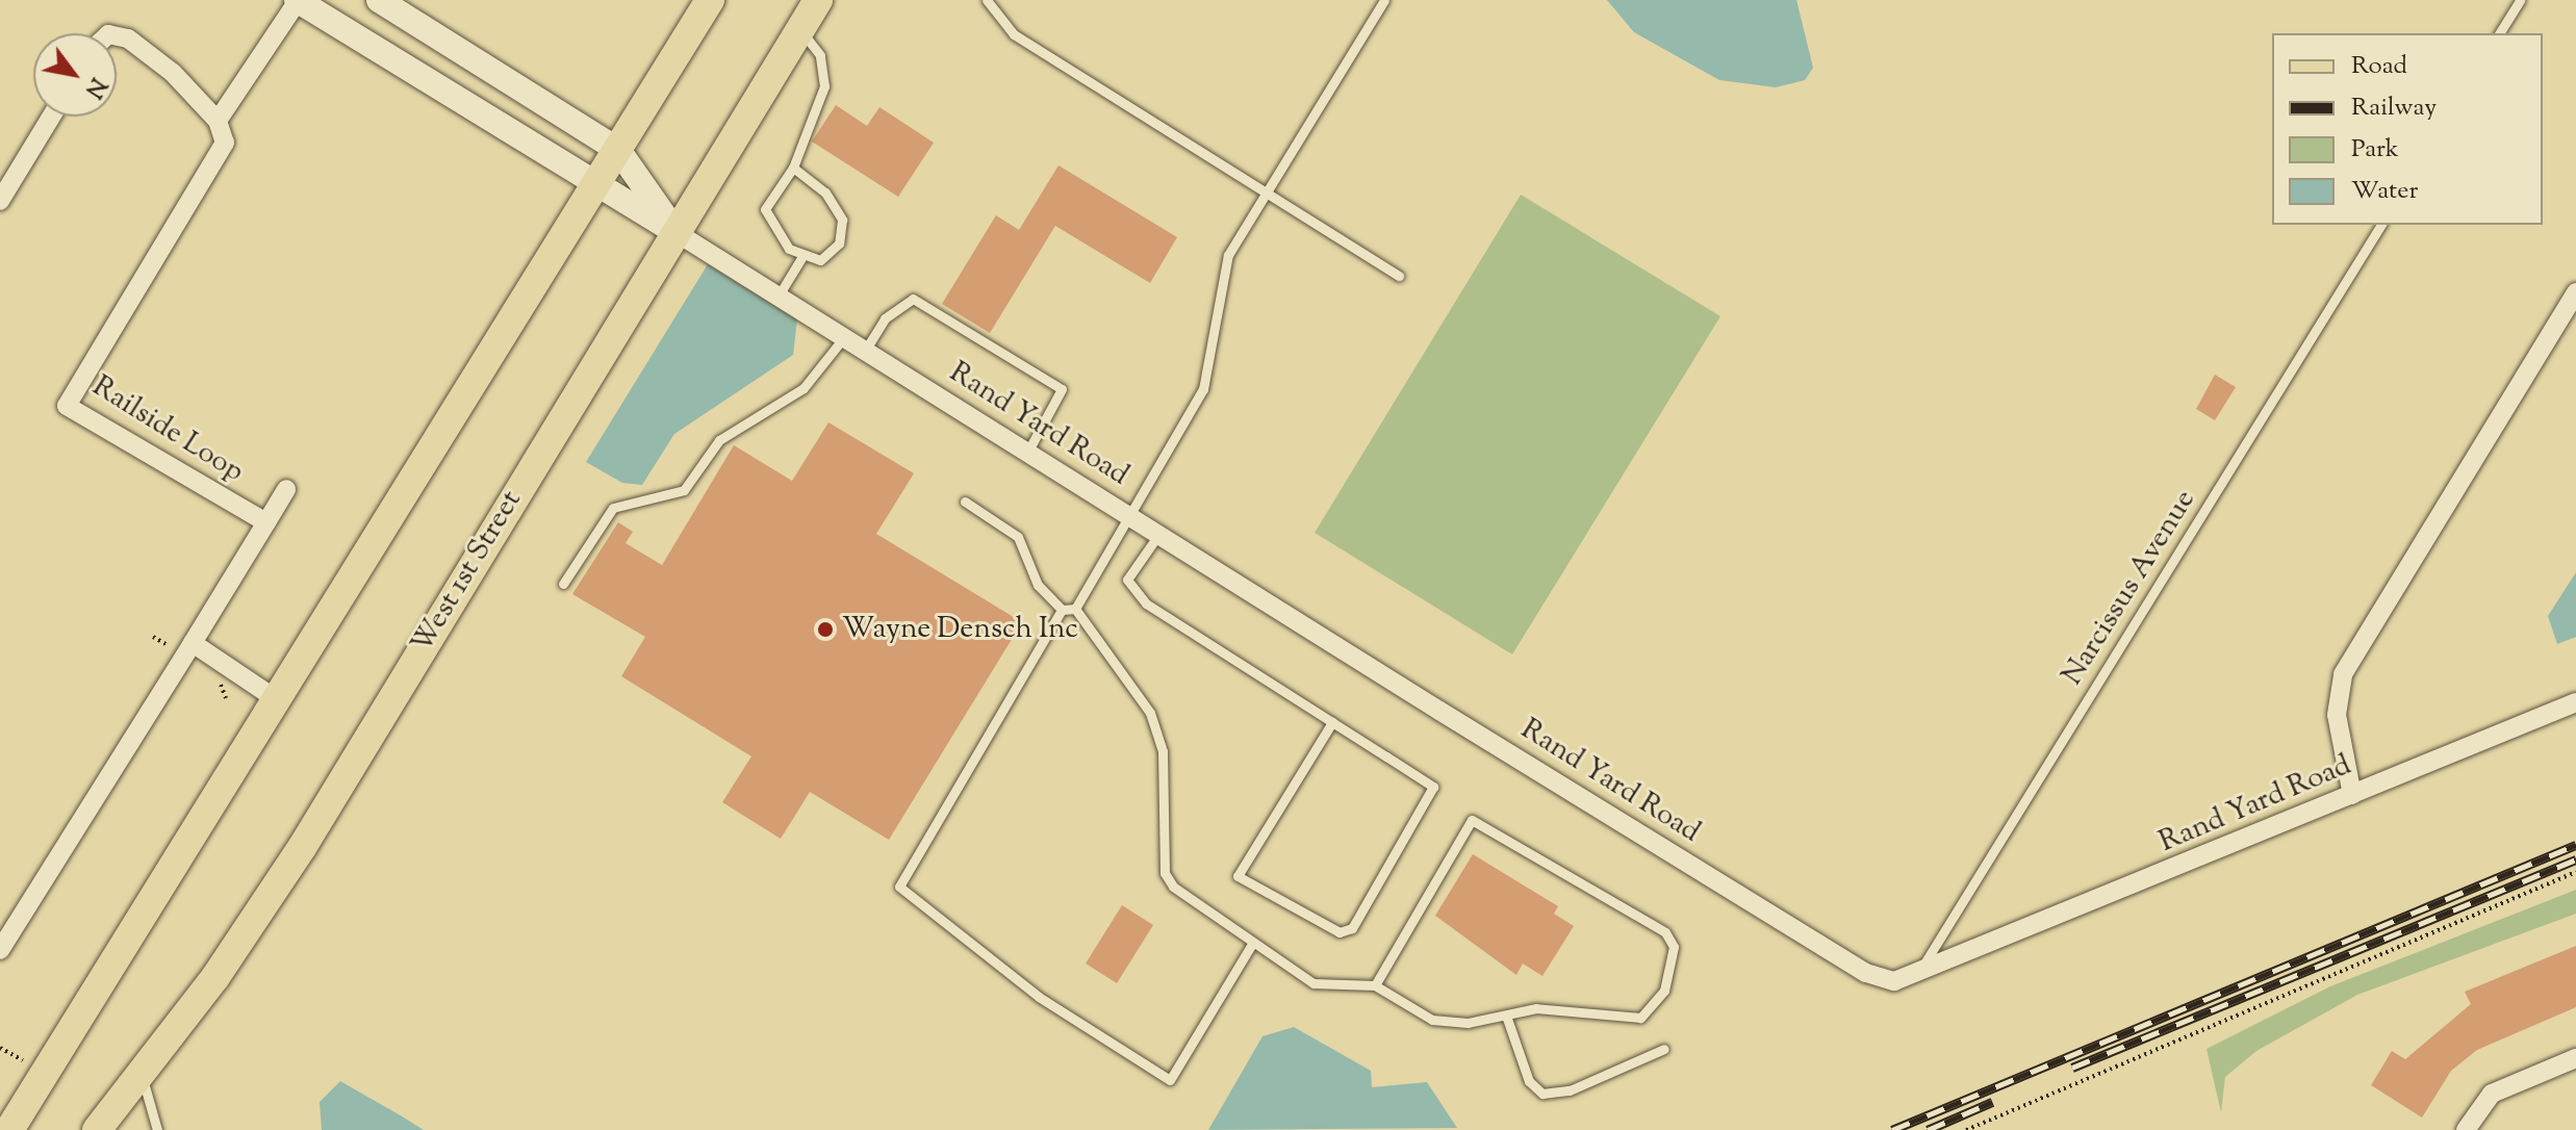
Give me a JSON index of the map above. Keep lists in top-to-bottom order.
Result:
{
  "streets": {
    "main road": ["West 1st Street"],
    "street": ["Rand Yard Road", "Railside Loop"],
    "lane": ["Narcissus Avenue"]
  },
  "crossings": [
    ["Rand Yard Road", "West 1st Street"],
    ["Rand Yard Road", "Narcissus Avenue"]
  ],
  "places": ["Wayne Densch Inc"],
  "legend": [
    "Road",
    "Railway",
    "Park",
    "Water"
  ],
  "north": "bottom right"
}
